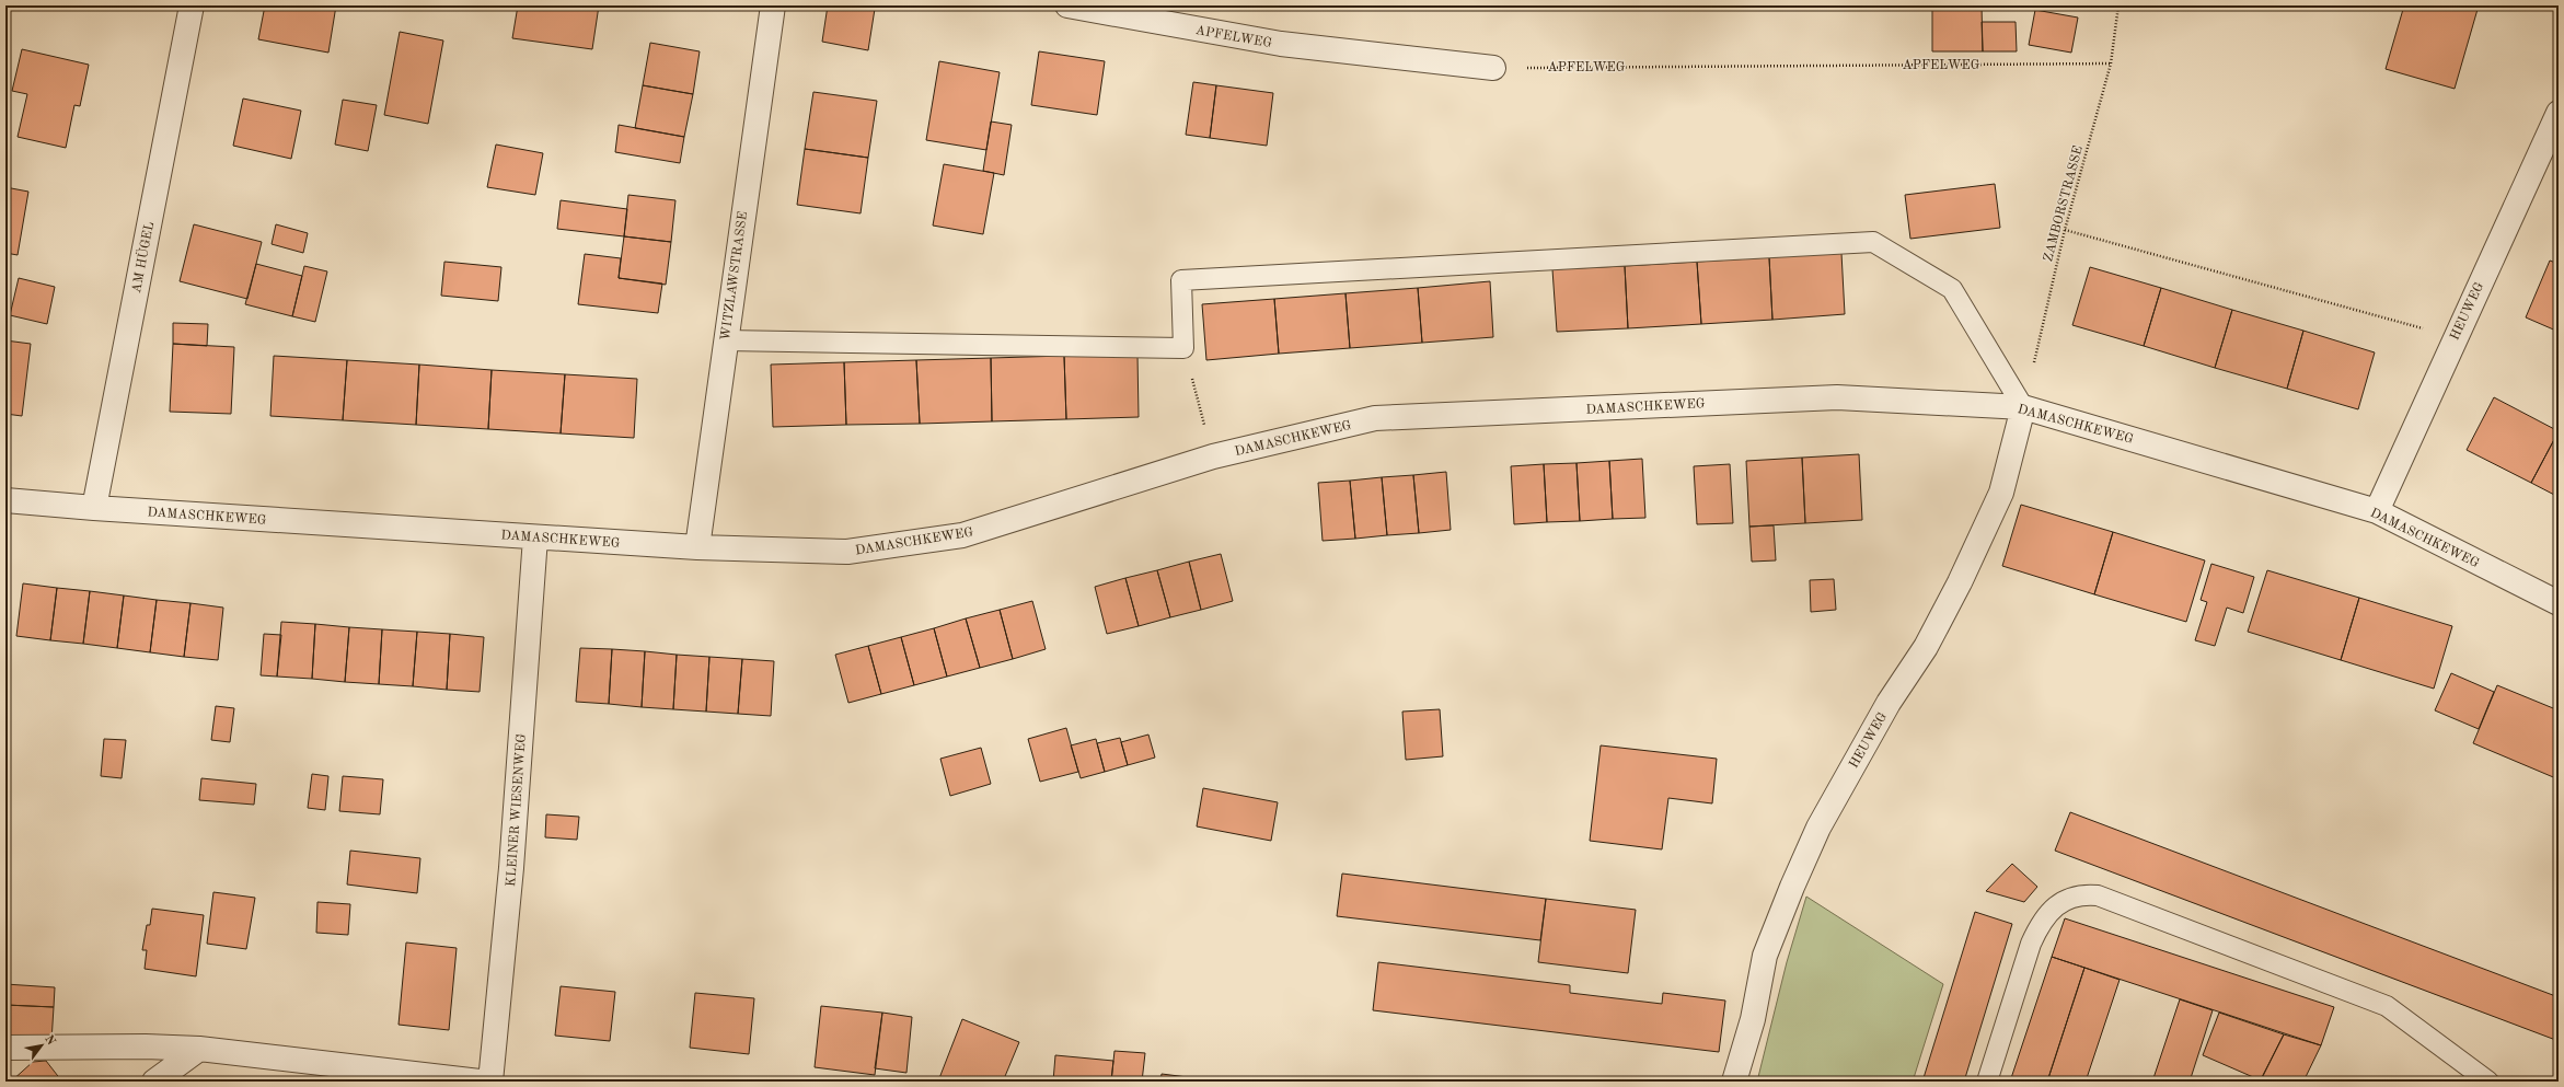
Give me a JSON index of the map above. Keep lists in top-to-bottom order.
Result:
{
  "streets": {
    "street": [
      "APFELWEG",
      "AM HÜGEL",
      "WITZLAWSTRASSE",
      "HEUWEG",
      "DAMASCHKEWEG",
      "KLEINER WIESENWEG"
    ],
    "path": ["ZAMBORSTRASSE"]
  },
  "crossings": [
    ["APFELWEG", "ZAMBORSTRASSE"],
    ["ZAMBORSTRASSE", "HEUWEG"],
    ["ZAMBORSTRASSE", "DAMASCHKEWEG"],
    ["AM HÜGEL", "DAMASCHKEWEG"],
    ["WITZLAWSTRASSE", "DAMASCHKEWEG"],
    ["HEUWEG", "DAMASCHKEWEG"],
    ["DAMASCHKEWEG", "KLEINER WIESENWEG"]
  ],
  "north": "top right"
}
